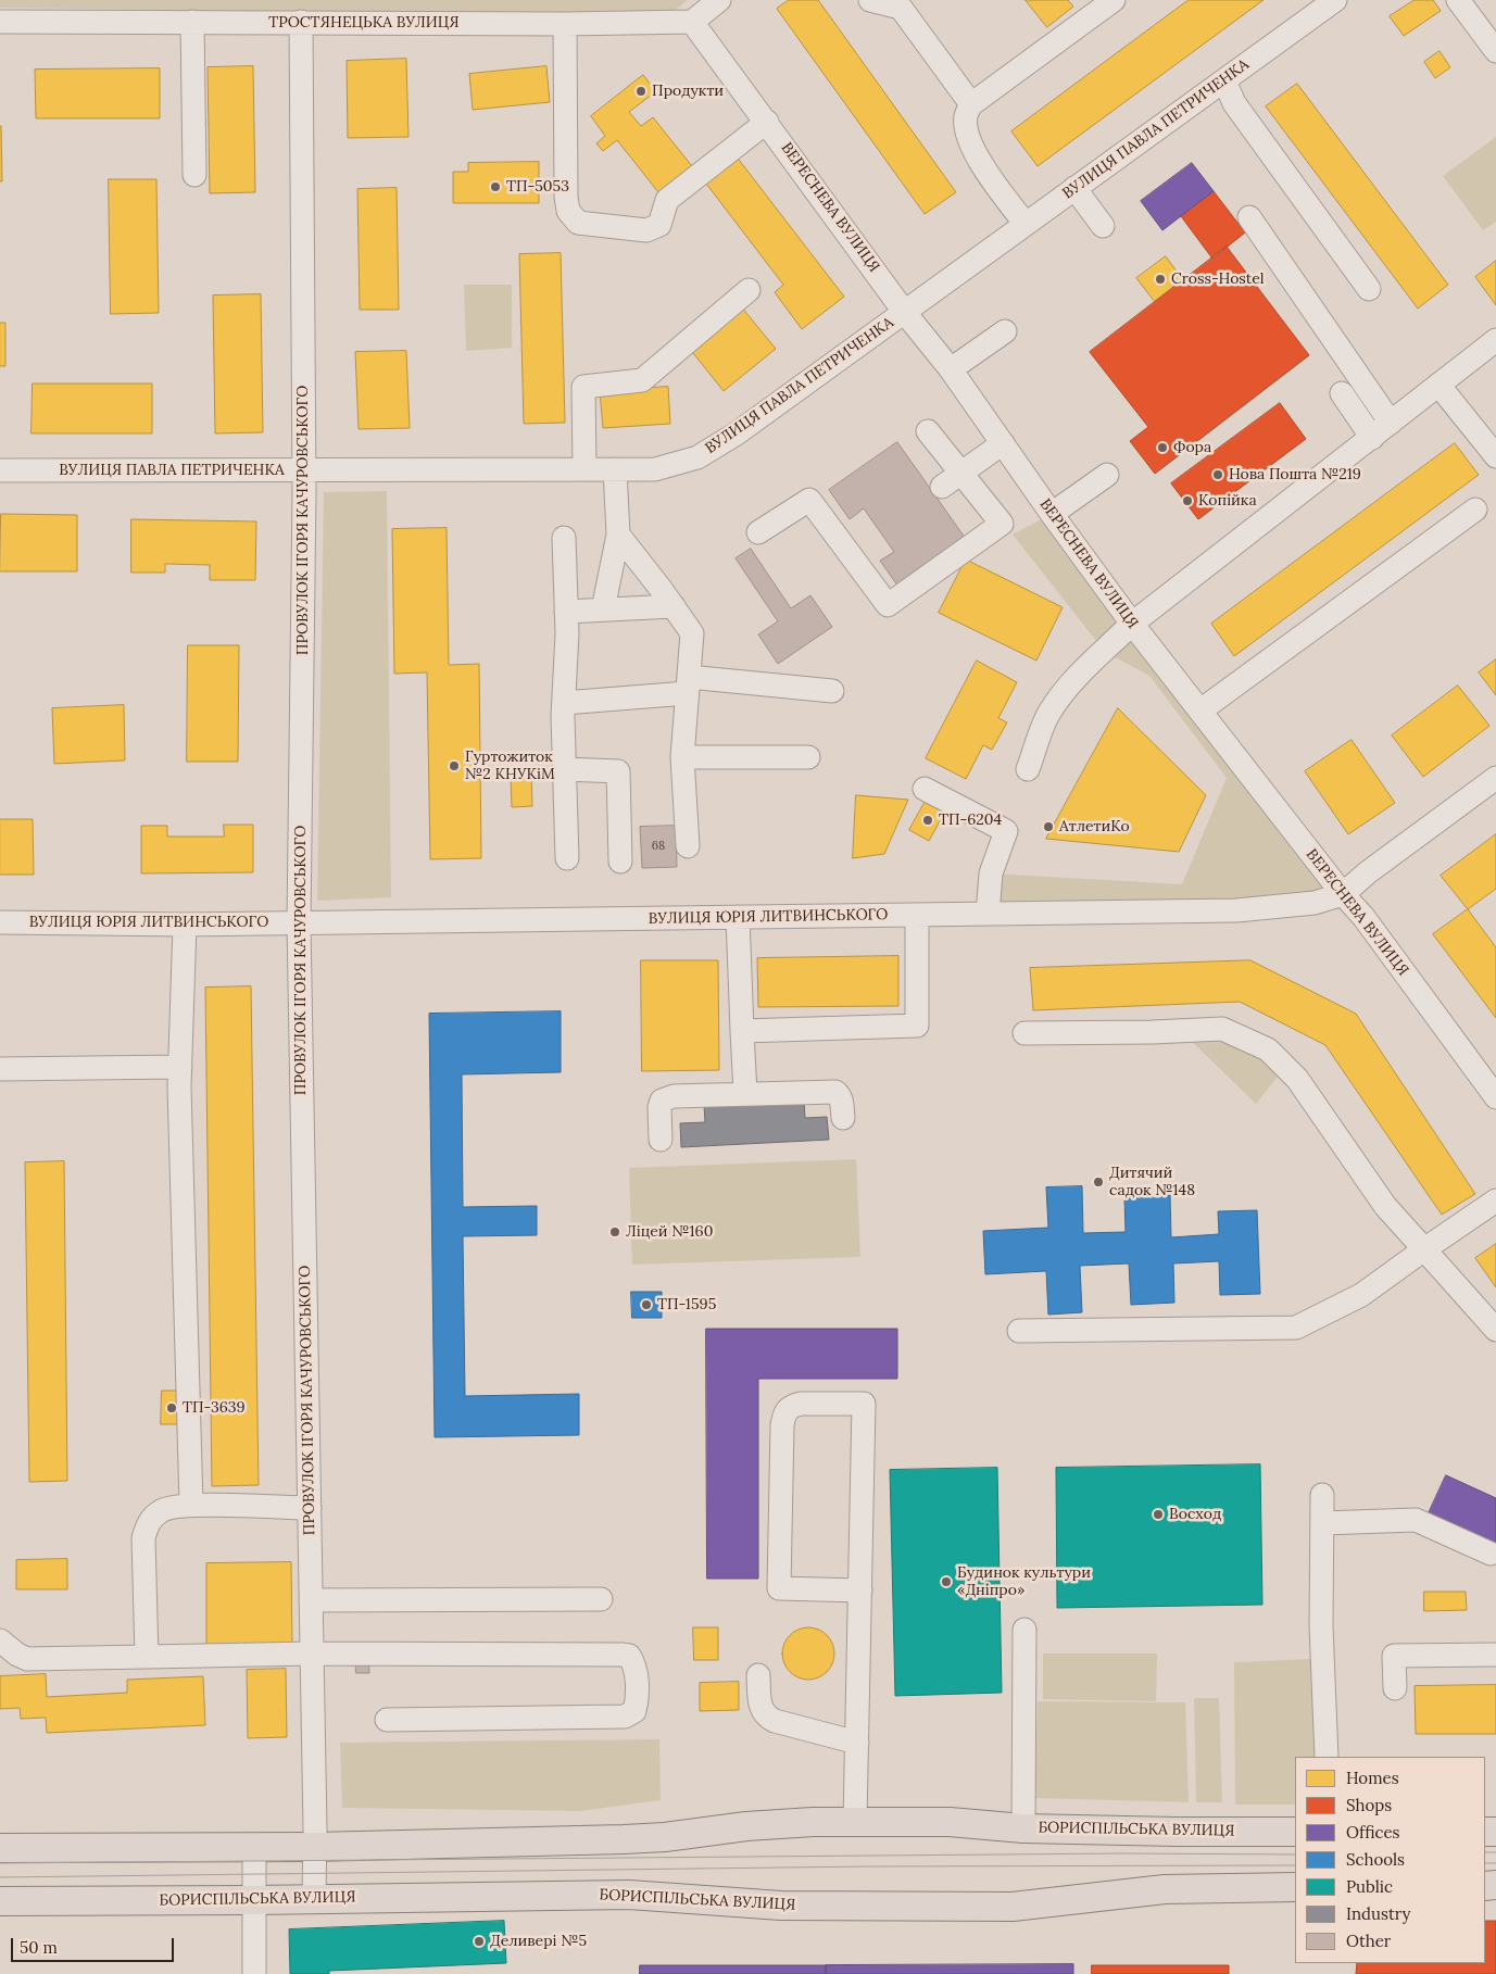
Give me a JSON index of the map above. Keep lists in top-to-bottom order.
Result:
{
  "streets": {
    "main road": ["БОРИСПІЛЬСЬКА ВУЛИЦЯ"],
    "street": [
      "ТРОСТЯНЕЦЬКА ВУЛИЦЯ",
      "ВУЛИЦЯ ПАВЛА ПЕТРИЧЕНКА",
      "ВЕРЕСНЕВА ВУЛИЦЯ",
      "ПРОВУЛОК ІГОРЯ КАЧУРОВСЬКОГО",
      "ВУЛИЦЯ ЮРІЯ ЛИТВИНСЬКОГО"
    ]
  },
  "crossings": [
    ["ТРОСТЯНЕЦЬКА ВУЛИЦЯ", "ВЕРЕСНЕВА ВУЛИЦЯ"],
    ["ТРОСТЯНЕЦЬКА ВУЛИЦЯ", "ПРОВУЛОК ІГОРЯ КАЧУРОВСЬКОГО"],
    ["ВУЛИЦЯ ПАВЛА ПЕТРИЧЕНКА", "ВЕРЕСНЕВА ВУЛИЦЯ"],
    ["ВУЛИЦЯ ПАВЛА ПЕТРИЧЕНКА", "ПРОВУЛОК ІГОРЯ КАЧУРОВСЬКОГО"],
    ["ВЕРЕСНЕВА ВУЛИЦЯ", "ВУЛИЦЯ ЮРІЯ ЛИТВИНСЬКОГО"],
    ["ПРОВУЛОК ІГОРЯ КАЧУРОВСЬКОГО", "ВУЛИЦЯ ЮРІЯ ЛИТВИНСЬКОГО"],
    ["ПРОВУЛОК ІГОРЯ КАЧУРОВСЬКОГО", "БОРИСПІЛЬСЬКА ВУЛИЦЯ"]
  ],
  "places": [
    "Продукти",
    "ТП-5053",
    "Cross-Hostel",
    "Фора",
    "Нова Пошта №219",
    "Копійка",
    "Гуртожиток №2 КНУКіМ",
    "ТП-6204",
    "АтлетиКо",
    "Дитячий садок №148",
    "Ліцей №160",
    "ТП-1595",
    "ТП-3639",
    "Восход",
    "Будинок культури «Дніпро»",
    "Деливері №5"
  ],
  "house_numbers": ["68"],
  "legend": [
    "Homes",
    "Shops",
    "Offices",
    "Schools",
    "Public",
    "Industry",
    "Other"
  ],
  "scale_bar": "50 m"
}
